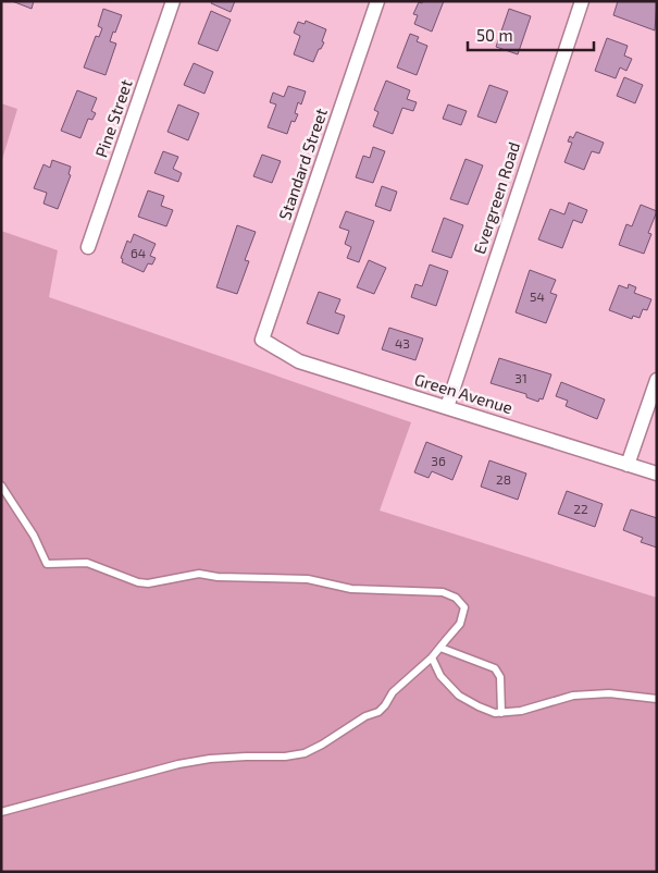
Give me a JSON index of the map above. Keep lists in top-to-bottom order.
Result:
{
  "streets": {
    "street": [
      "Pine Street",
      "Standard Street",
      "Evergreen Road",
      "Green Avenue"
    ]
  },
  "crossings": [
    ["Standard Street", "Green Avenue"],
    ["Evergreen Road", "Green Avenue"]
  ],
  "house_numbers": [
    "64",
    "54",
    "43",
    "31",
    "36",
    "28",
    "22"
  ],
  "scale_bar": "50 m"
}
